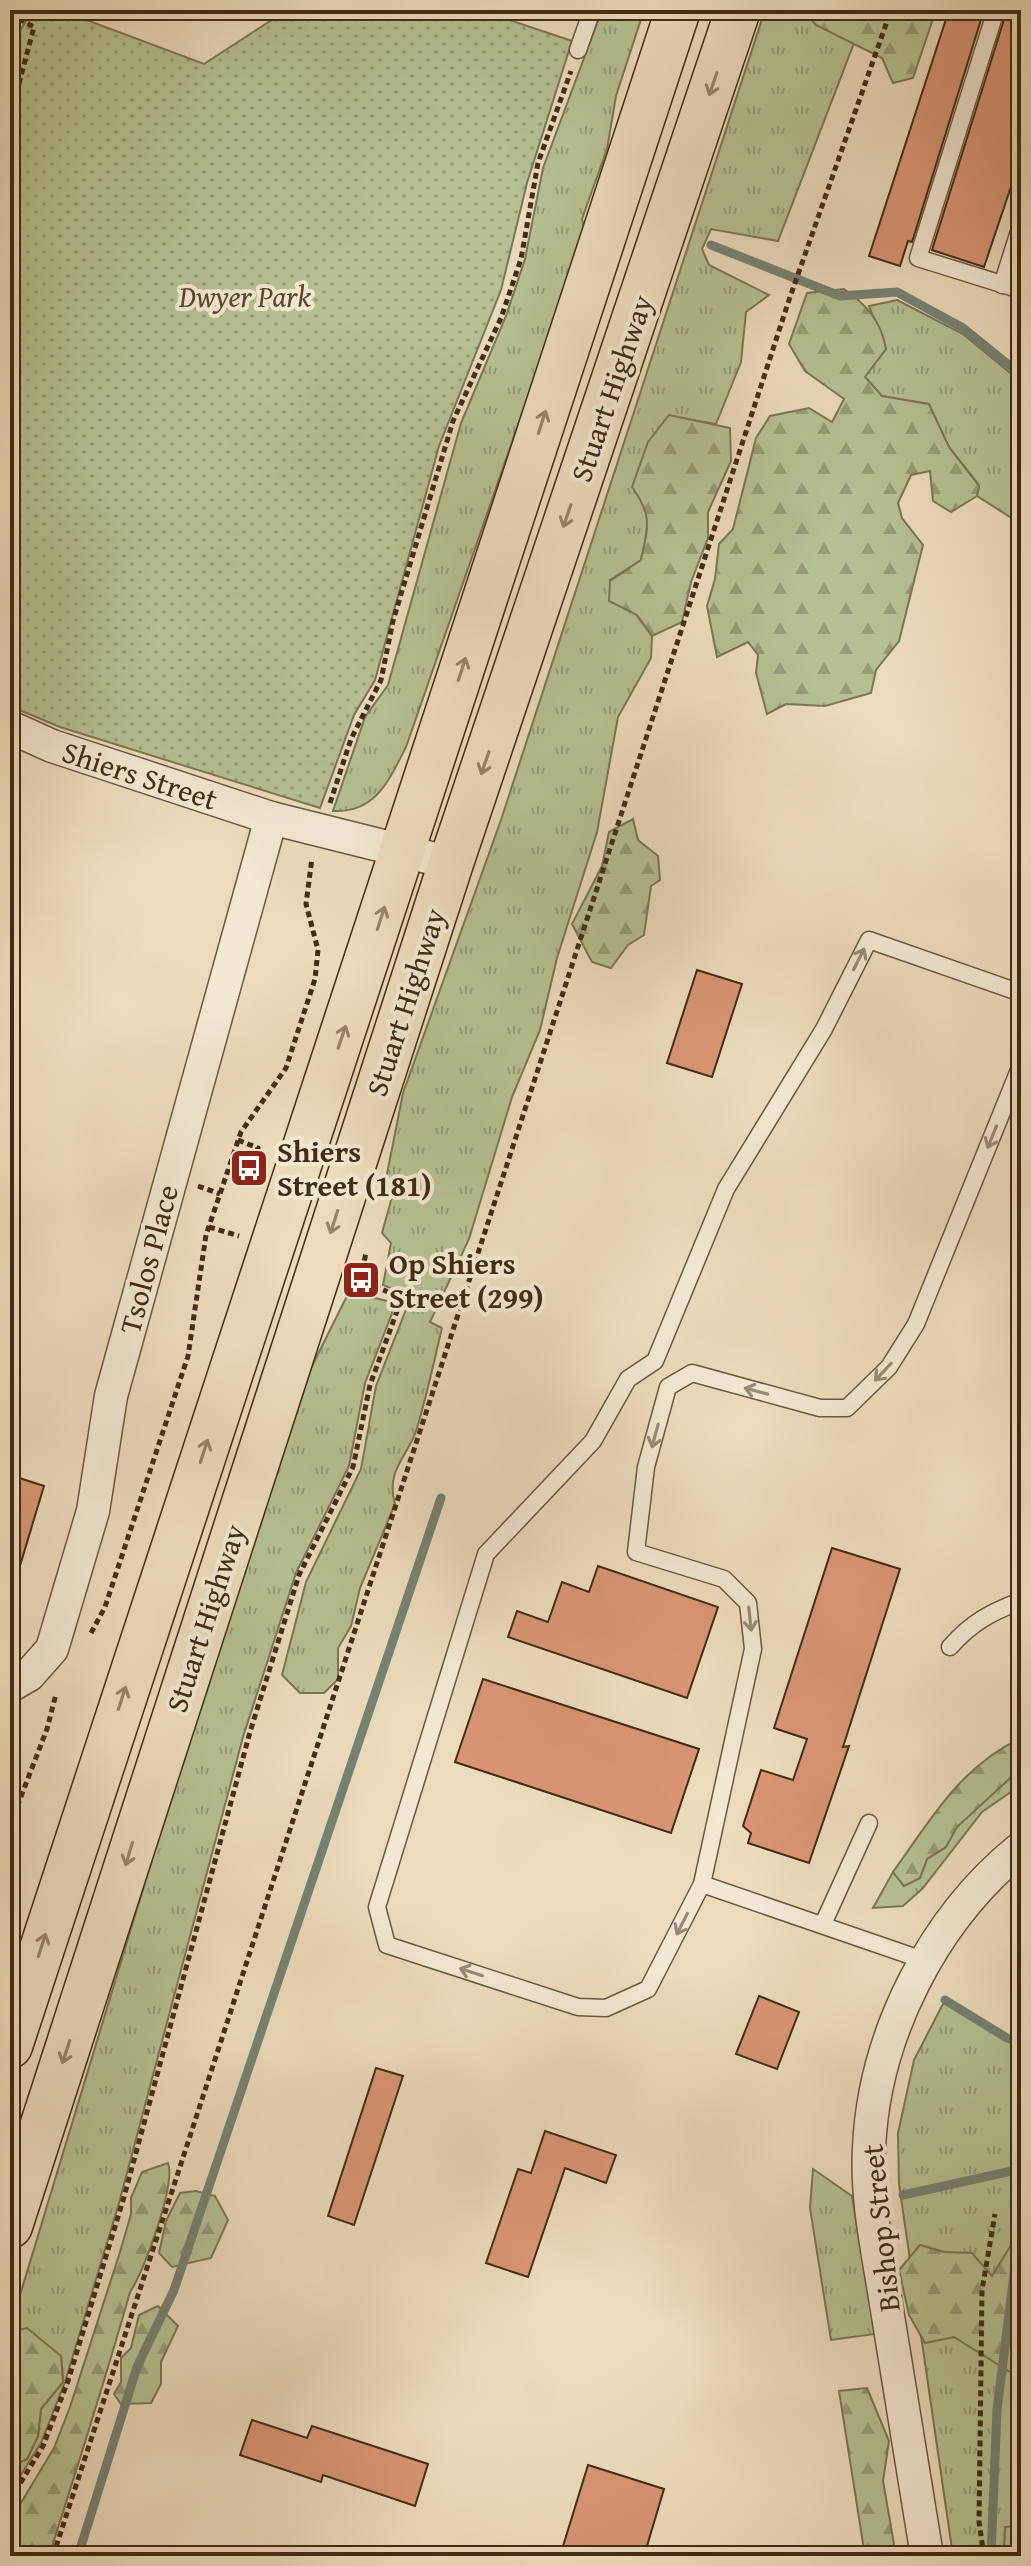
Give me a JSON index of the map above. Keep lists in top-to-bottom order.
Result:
{
  "streets": {
    "highway": ["Stuart Highway"],
    "street": ["Shiers Street", "Tsolos Place", "Bishop Street"]
  },
  "crossings": [
    ["Stuart Highway", "Shiers Street"],
    ["Shiers Street", "Tsolos Place"]
  ],
  "parks": ["Dwyer Park"],
  "places": {
    "bus stop": ["Shiers Street (181)", "Op Shiers Street (299)"]
  }
}
